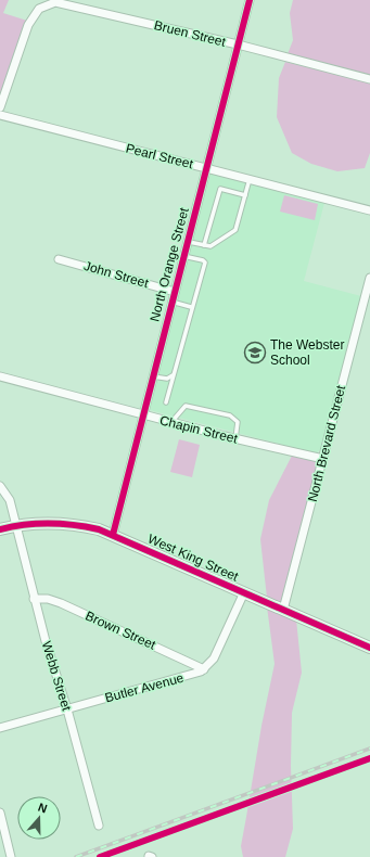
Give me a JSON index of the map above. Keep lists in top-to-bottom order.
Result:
{
  "streets": {
    "main road": ["West King Street"],
    "street": [
      "Bruen Street",
      "Pearl Street",
      "North Orange Street",
      "John Street",
      "Chapin Street",
      "North Brevard Street",
      "Brown Street",
      "Webb Street",
      "Butler Avenue"
    ]
  },
  "crossings": [
    ["Bruen Street", "North Orange Street"],
    ["Pearl Street", "North Orange Street"],
    ["North Orange Street", "John Street"],
    ["North Orange Street", "Chapin Street"],
    ["North Orange Street", "West King Street"],
    ["Chapin Street", "North Brevard Street"],
    ["North Brevard Street", "West King Street"],
    ["West King Street", "Webb Street"],
    ["Brown Street", "Webb Street"],
    ["Brown Street", "Butler Avenue"],
    ["Webb Street", "Butler Avenue"]
  ],
  "places": {
    "school or university": ["The Webster School"]
  },
  "north": "top"
}
